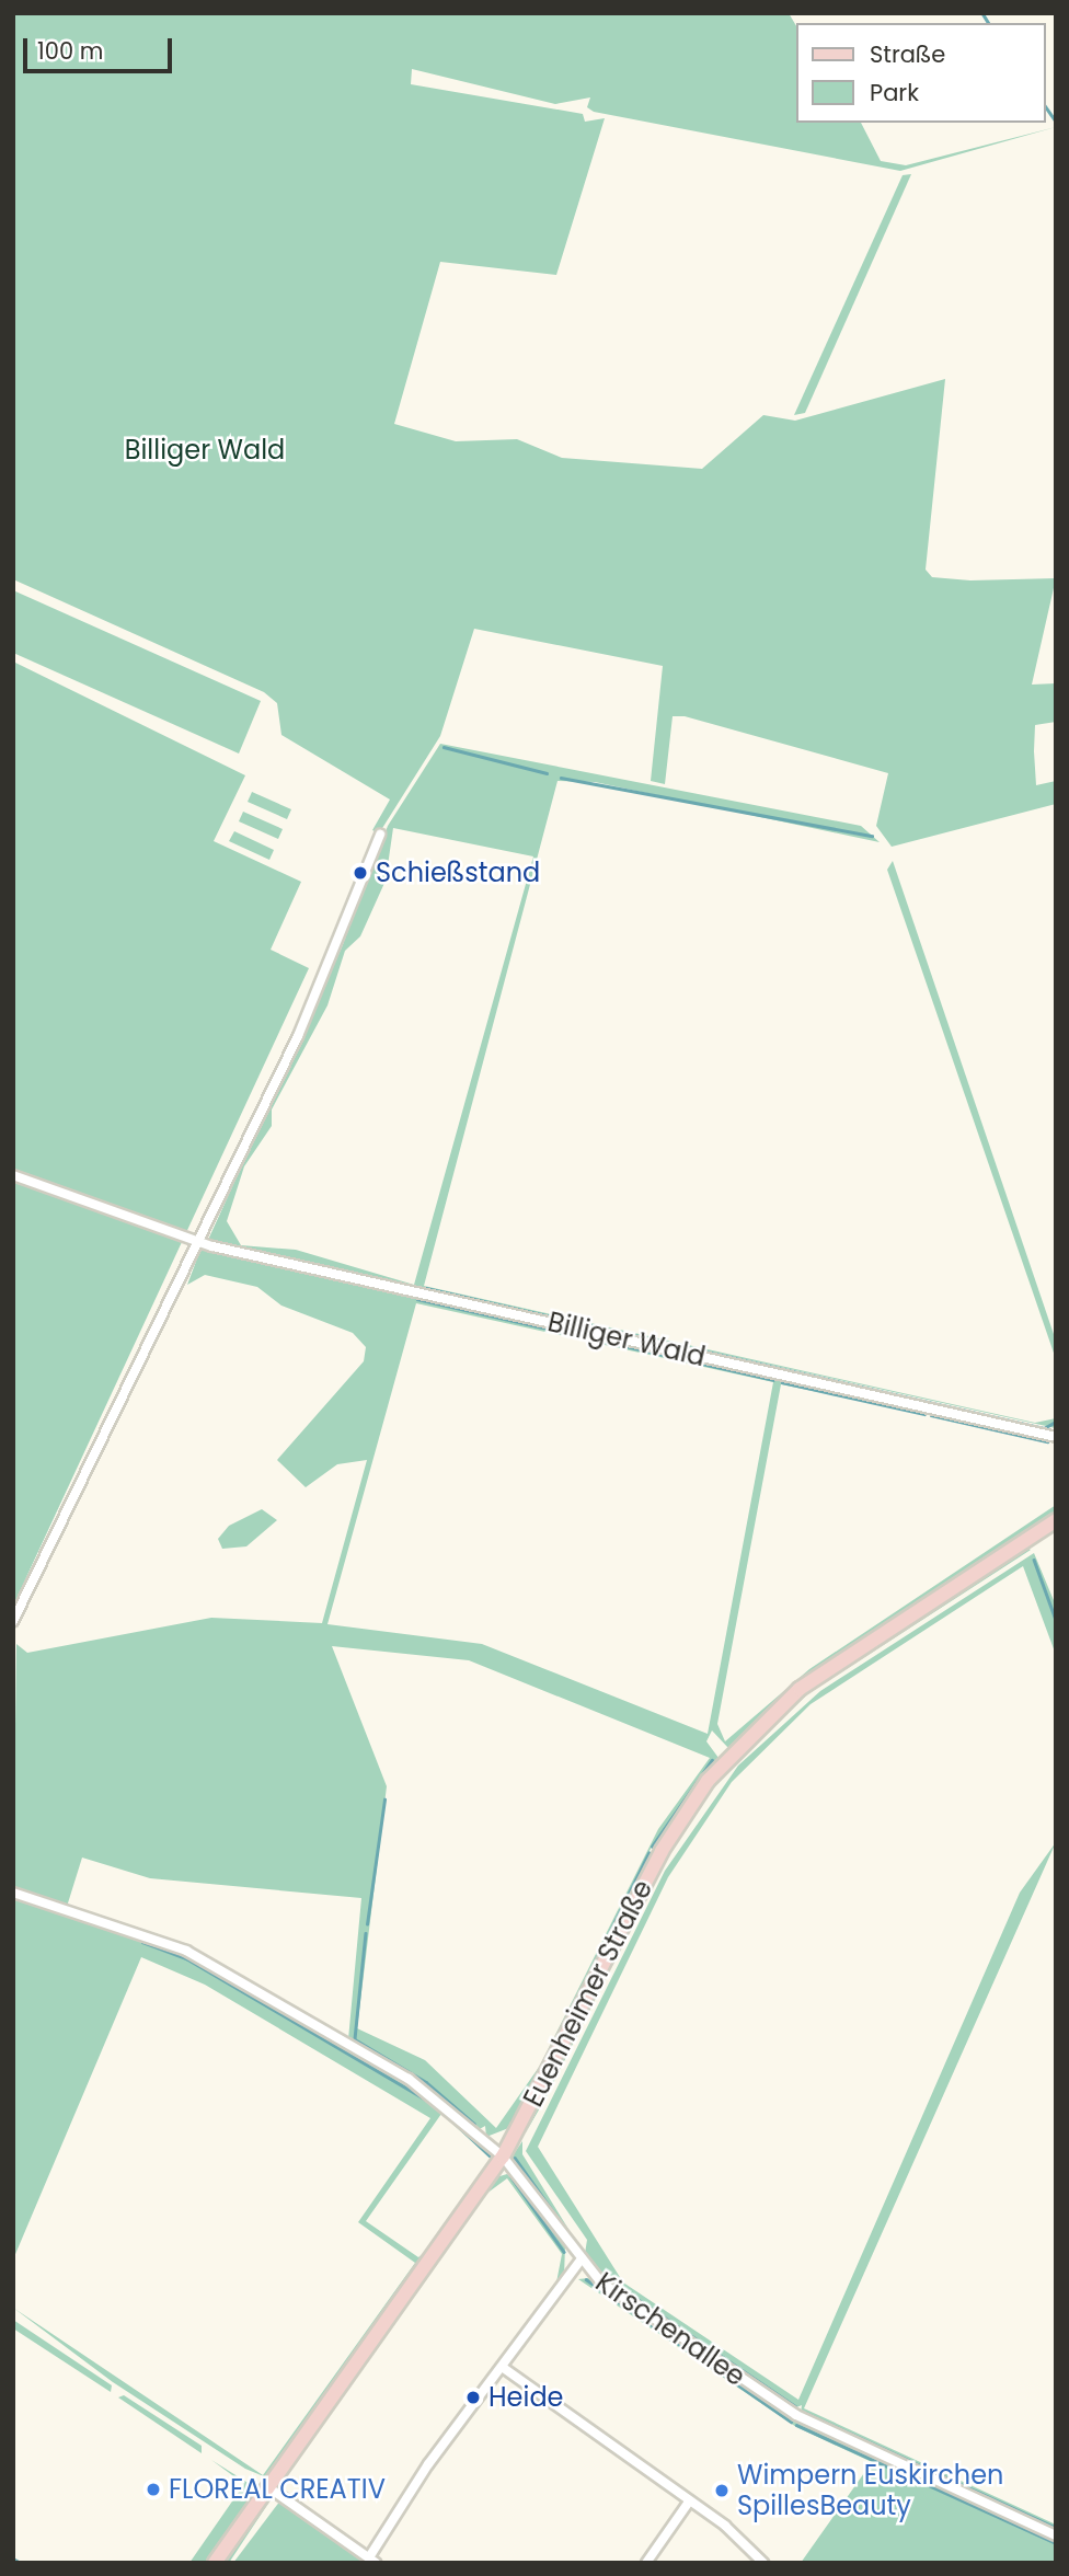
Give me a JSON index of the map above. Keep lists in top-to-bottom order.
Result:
{
  "streets": {
    "main road": ["Euenheimer Straße"],
    "street": ["Billiger Wald", "Kirschenallee"]
  },
  "crossings": [
    ["Euenheimer Straße", "Kirschenallee"]
  ],
  "parks": ["Billiger Wald"],
  "places": [
    "Schießstand",
    "Heide",
    "FLOREAL CREATIV",
    "Wimpern Euskirchen SpillesBeauty"
  ],
  "legend": ["Straße", "Park"],
  "scale_bar": "100 m"
}
